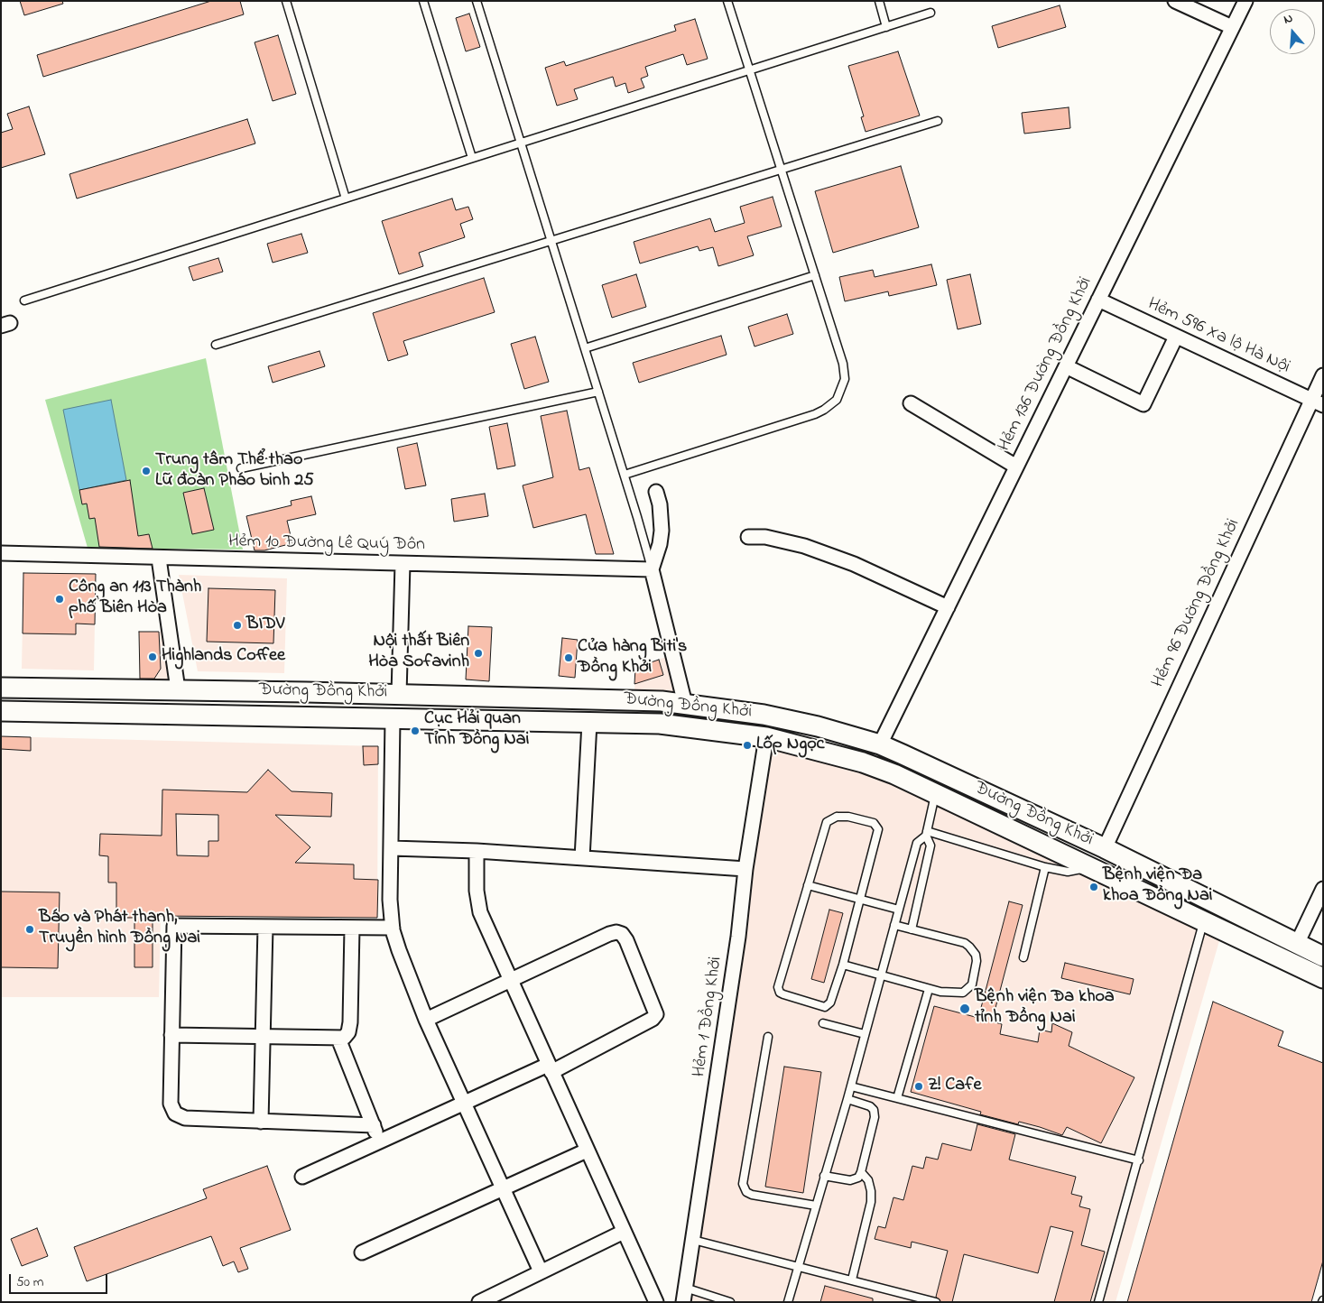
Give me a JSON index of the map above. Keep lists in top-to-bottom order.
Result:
{
  "streets": {
    "main road": ["Đường Đồng Khởi"],
    "street": [
      "Hẻm 596 Xa lộ Hà Nội",
      "Hẻm 136 Đường Đồng Khởi",
      "Hẻm 10 Đường Lê Quý Đôn",
      "Hẻm 96 Đường Đồng Khởi",
      "Hẻm 1 Đồng Khởi"
    ]
  },
  "crossings": [
    ["Hẻm 596 Xa lộ Hà Nội", "Hẻm 136 Đường Đồng Khởi"],
    ["Hẻm 596 Xa lộ Hà Nội", "Hẻm 96 Đường Đồng Khởi"],
    ["Hẻm 136 Đường Đồng Khởi", "Đường Đồng Khởi"],
    ["Hẻm 96 Đường Đồng Khởi", "Đường Đồng Khởi"],
    ["Đường Đồng Khởi", "Hẻm 1 Đồng Khởi"]
  ],
  "places": [
    "Trung tâm Thể thao Lữ đoàn Pháo binh 25",
    "Công an 113 Thành phố Biên Hòa",
    "BIDV",
    "Nội thất Biên Hòa Sofavinh",
    "Highlands Coffee",
    "Cửa hàng Biti's Đồng Khởi",
    "Cục Hải quan Tỉnh Đồng Nai",
    "Lốp Ngọc",
    "Bệnh viện Đa khoa Đồng Nai",
    "Báo và Phát thanh, Truyền hình Đồng Nai",
    "Bệnh viện Đa khoa tỉnh Đồng Nai",
    "Z! Cafe"
  ],
  "scale_bar": "50 m",
  "north": "top"
}
